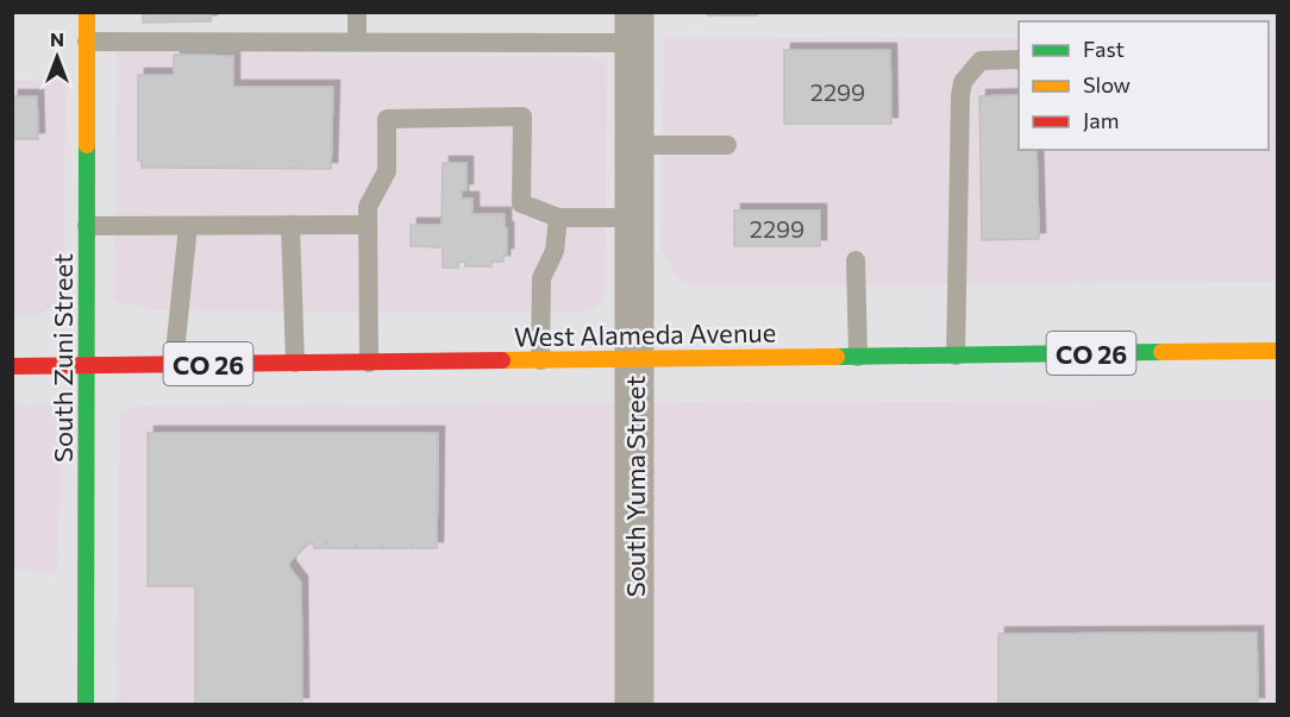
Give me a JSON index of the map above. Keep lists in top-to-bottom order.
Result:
{
  "streets": {
    "main road": ["West Alameda Avenue", "CO 26", "South Zuni Street"],
    "street": ["South Yuma Street"]
  },
  "crossings": [
    ["West Alameda Avenue", "South Zuni Street"],
    ["West Alameda Avenue", "South Yuma Street"]
  ],
  "house_numbers": ["2299", "2299"],
  "legend": ["Fast", "Slow", "Jam"],
  "north": "top"
}
